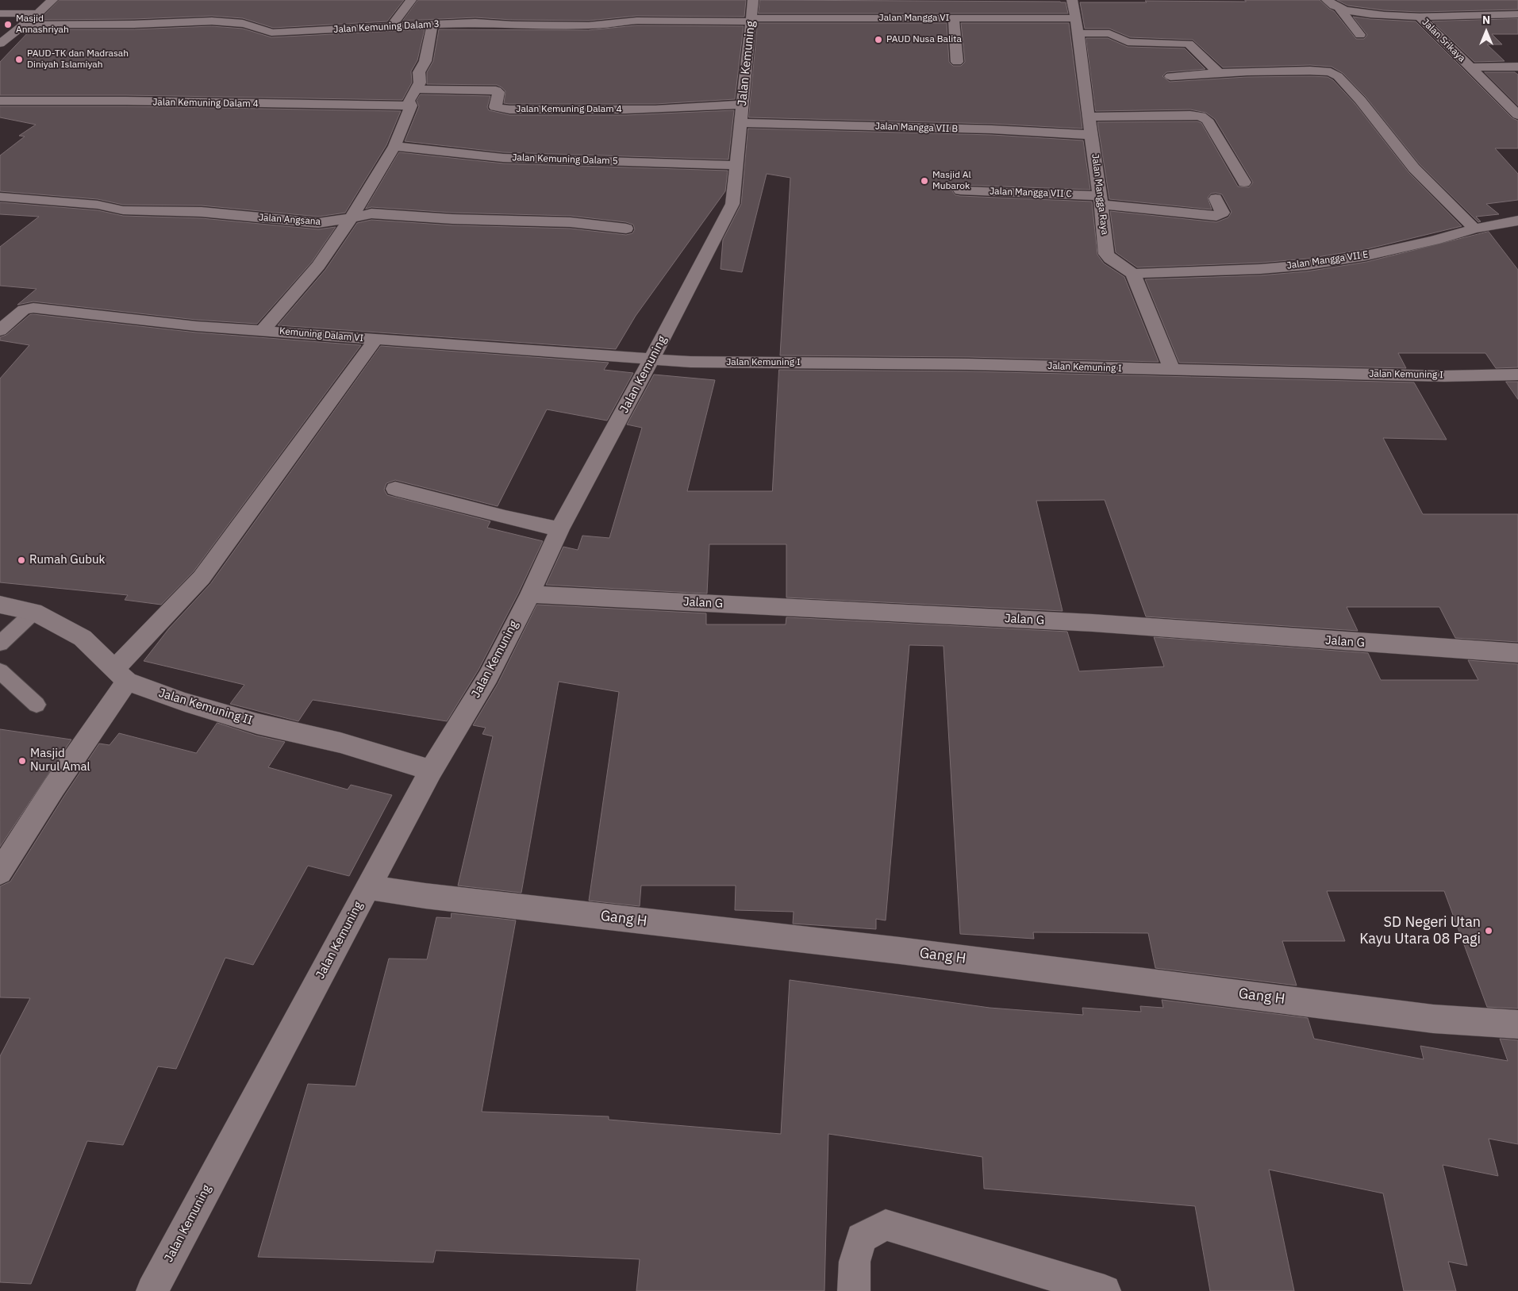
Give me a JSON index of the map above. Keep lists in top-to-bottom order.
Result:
{
  "streets": {
    "street": [
      "Jalan Mangga VI",
      "Jalan Kemuning Dalam 3",
      "Jalan Srikaya",
      "Jalan Kemuning",
      "Jalan Kemuning Dalam 4",
      "Jalan Mangga VII B",
      "Jalan Kemuning Dalam 5",
      "Jalan Mangga VII C",
      "Jalan Mangga Raya",
      "Jalan Angsana",
      "Jalan Mangga VII E",
      "Kemuning Dalam VI",
      "Jalan Kemuning I",
      "Jalan G",
      "Jalan Kemuning II",
      "Gang H"
    ]
  },
  "crossings": [
    ["Jalan Mangga VI", "Jalan Kemuning Dalam 3"],
    ["Jalan Mangga VI", "Jalan Kemuning"],
    ["Jalan Mangga VI", "Jalan Mangga Raya"],
    ["Jalan Kemuning Dalam 3", "Jalan Kemuning"],
    ["Jalan Kemuning", "Jalan Kemuning Dalam 4"],
    ["Jalan Kemuning", "Jalan Mangga VII B"],
    ["Jalan Kemuning", "Jalan Kemuning Dalam 5"],
    ["Jalan Kemuning", "Kemuning Dalam VI"],
    ["Jalan Kemuning", "Jalan Kemuning I"],
    ["Jalan Kemuning", "Jalan G"],
    ["Jalan Kemuning", "Jalan Kemuning II"],
    ["Jalan Kemuning", "Gang H"],
    ["Jalan Kemuning Dalam 4", "Jalan Mangga VII B"],
    ["Jalan Mangga VII B", "Jalan Mangga Raya"],
    ["Jalan Mangga VII C", "Jalan Mangga Raya"],
    ["Jalan Mangga Raya", "Jalan Mangga VII E"],
    ["Kemuning Dalam VI", "Jalan Kemuning I"]
  ],
  "places": [
    "Masjid Annashriyah",
    "PAUD Nusa Balita",
    "PAUD-TK dan Madrasah Diniyah Islamiyah",
    "Masjid Al Mubarok",
    "Rumah Gubuk",
    "Masjid Nurul Amal",
    "SD Negeri Utan Kayu Utara 08 Pagi"
  ],
  "north": "top"
}
